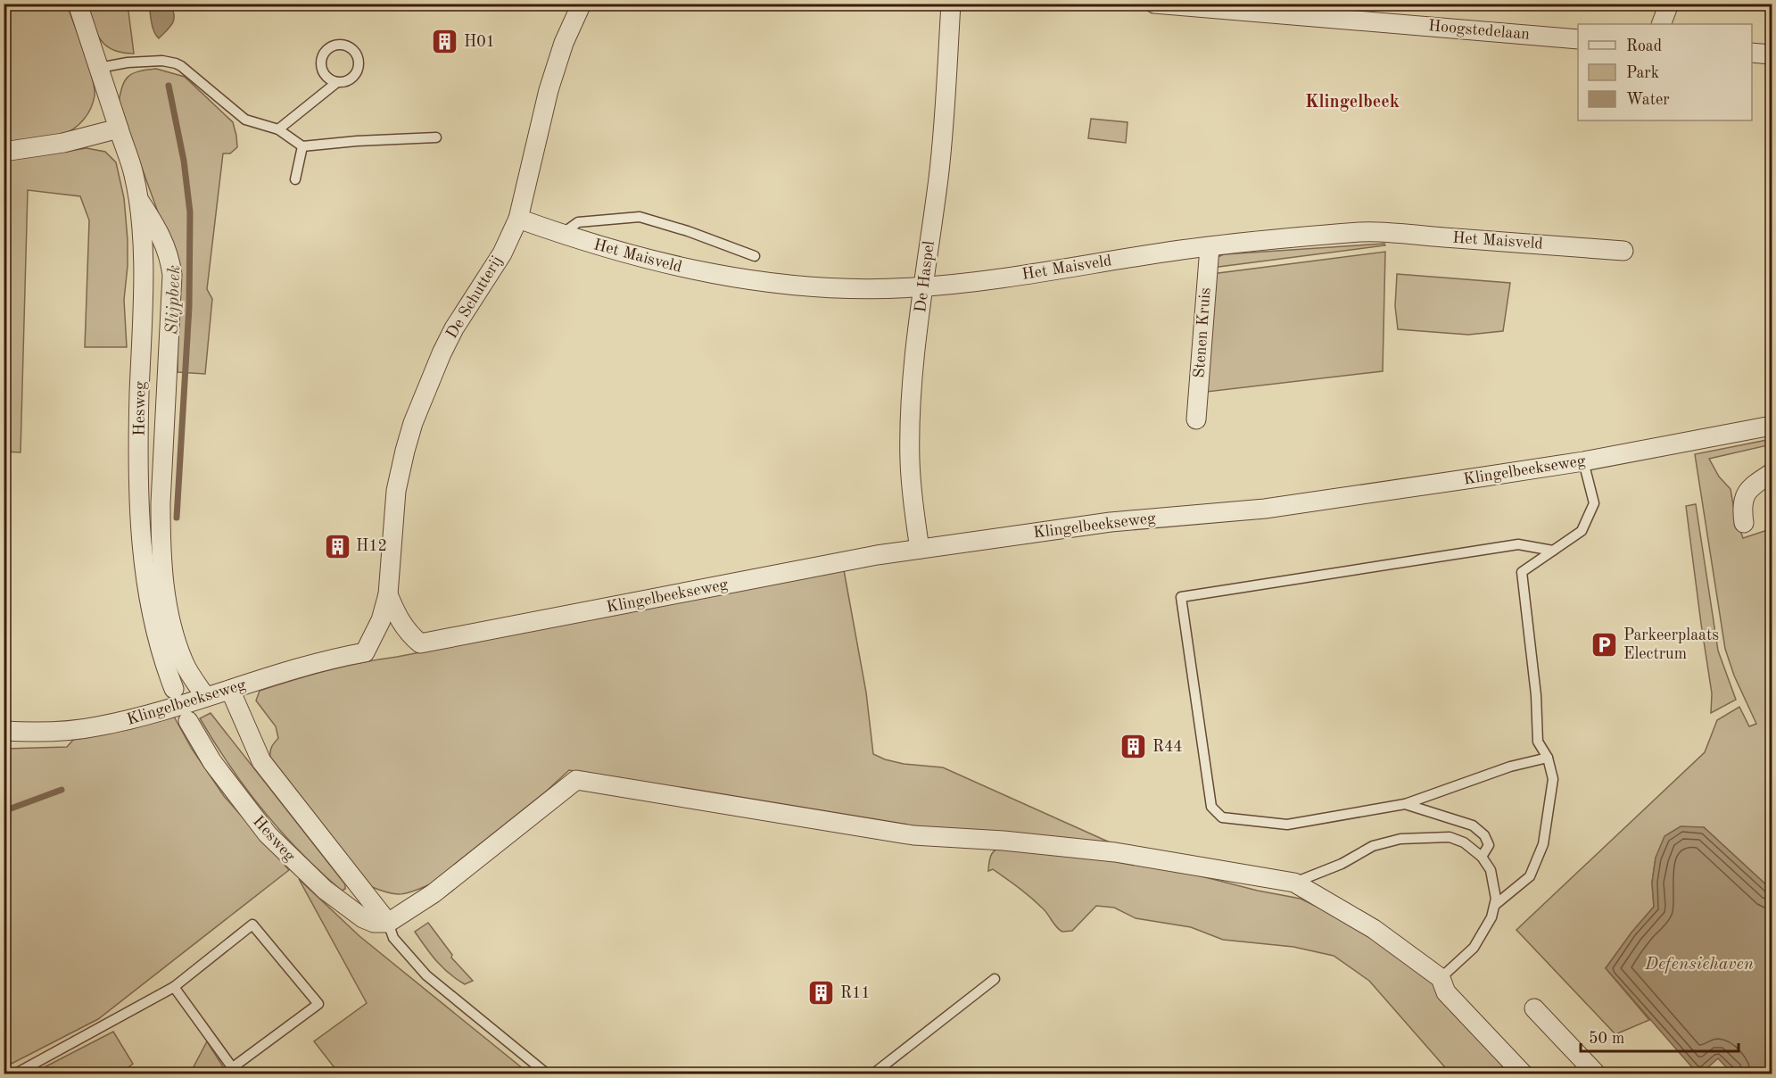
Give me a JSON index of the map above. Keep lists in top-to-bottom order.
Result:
{
  "streets": {
    "street": [
      "Hoogstedelaan",
      "Het Maisveld",
      "De Haspel",
      "De Schutterij",
      "Stenen Kruis",
      "Hesweg",
      "Klingelbeekseweg"
    ]
  },
  "crossings": [
    ["Het Maisveld", "De Haspel"],
    ["Het Maisveld", "De Schutterij"],
    ["Het Maisveld", "Stenen Kruis"],
    ["De Haspel", "Klingelbeekseweg"],
    ["De Schutterij", "Klingelbeekseweg"]
  ],
  "districts": ["Klingelbeek"],
  "water": ["Slijpbeek", "Defensiehaven"],
  "places": {
    "building": [
      "H01",
      "H12",
      "R44",
      "R11"
    ],
    "parking": ["Parkeerplaats Electrum"]
  },
  "legend": ["Road", "Park", "Water"],
  "scale_bar": "50 m"
}
